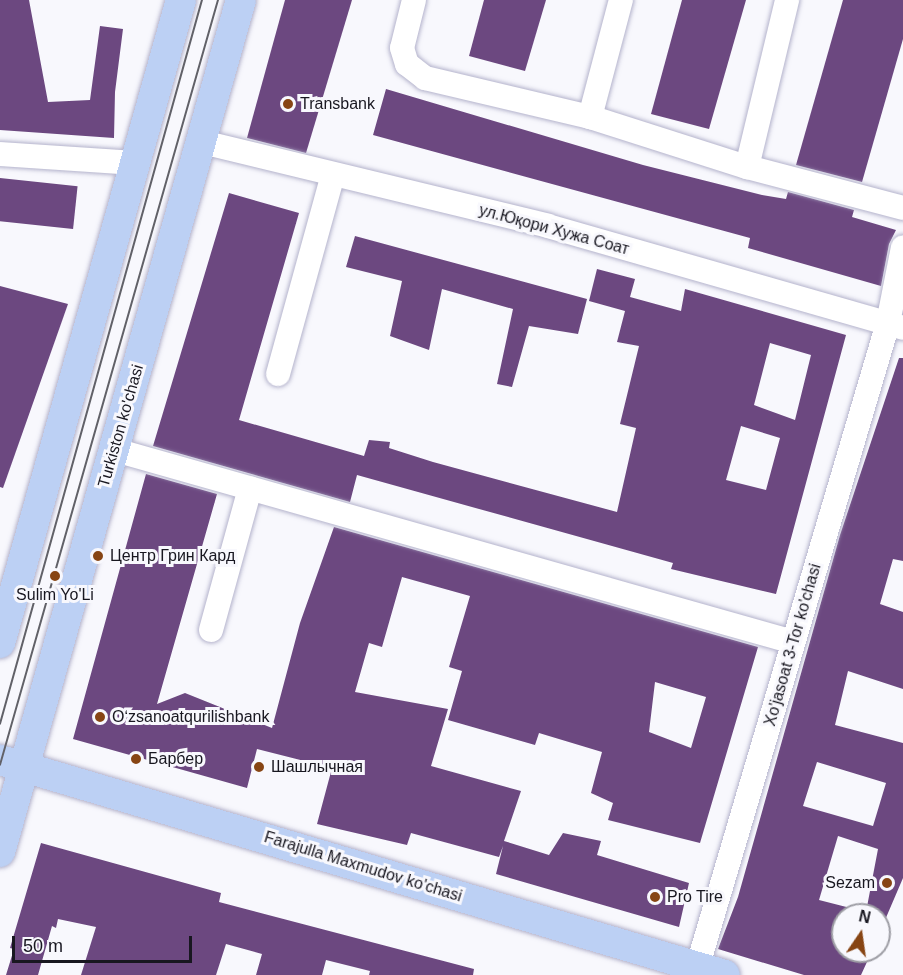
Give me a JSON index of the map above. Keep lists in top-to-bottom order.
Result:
{
  "streets": {
    "main road": ["Turkiston ko'chasi", "Farajulla Maxmudov ko'chasi"],
    "street": ["ул.Юқори Хужа Соат", "Xo'jasoat 3-Tor ko'chasi"]
  },
  "crossings": [
    ["ул.Юқори Хужа Соат", "Turkiston ko'chasi"],
    ["ул.Юқори Хужа Соат", "Xo'jasoat 3-Tor ko'chasi"],
    ["Turkiston ko'chasi", "Farajulla Maxmudov ko'chasi"],
    ["Xo'jasoat 3-Tor ko'chasi", "Farajulla Maxmudov ko'chasi"]
  ],
  "places": [
    "Transbank",
    "Центр Грин Кард",
    "Sulim Yo'Li",
    "Oʻzsanoatqurilishbank",
    "Барбер",
    "Шашлычная",
    "Sezam",
    "Pro Tire"
  ],
  "scale_bar": "50 m",
  "north": "top"
}
